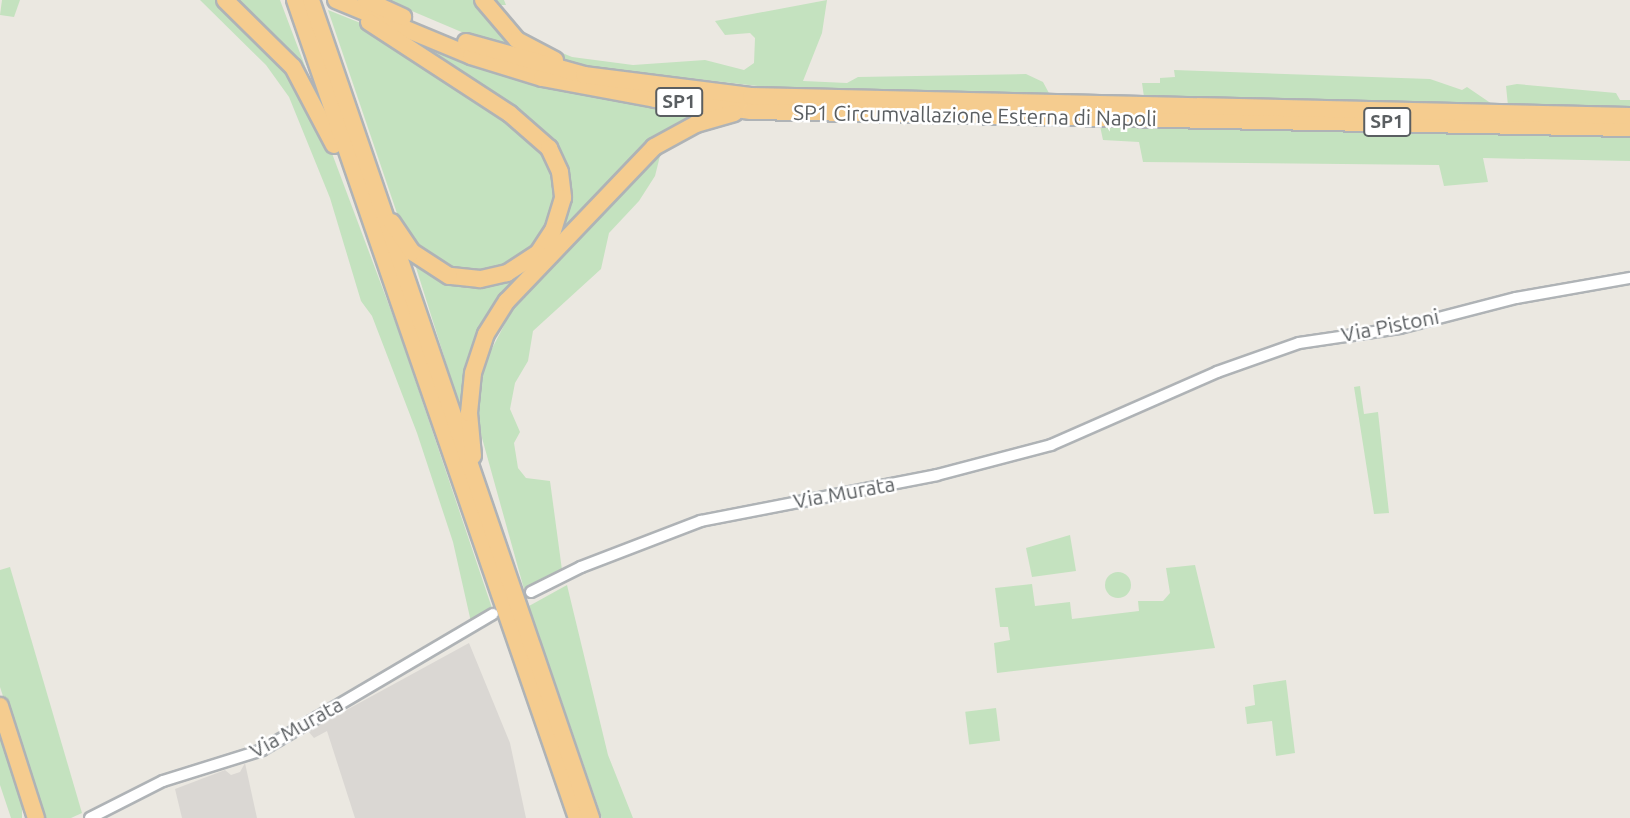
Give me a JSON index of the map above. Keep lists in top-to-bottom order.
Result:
{
  "streets": {
    "highway": ["SP1", "SP1 Circumvallazione Esterna di Napoli"],
    "street": ["Via Pistoni", "Via Murata"]
  },
  "crossings": [
    ["Via Pistoni", "Via Murata"]
  ]
}
